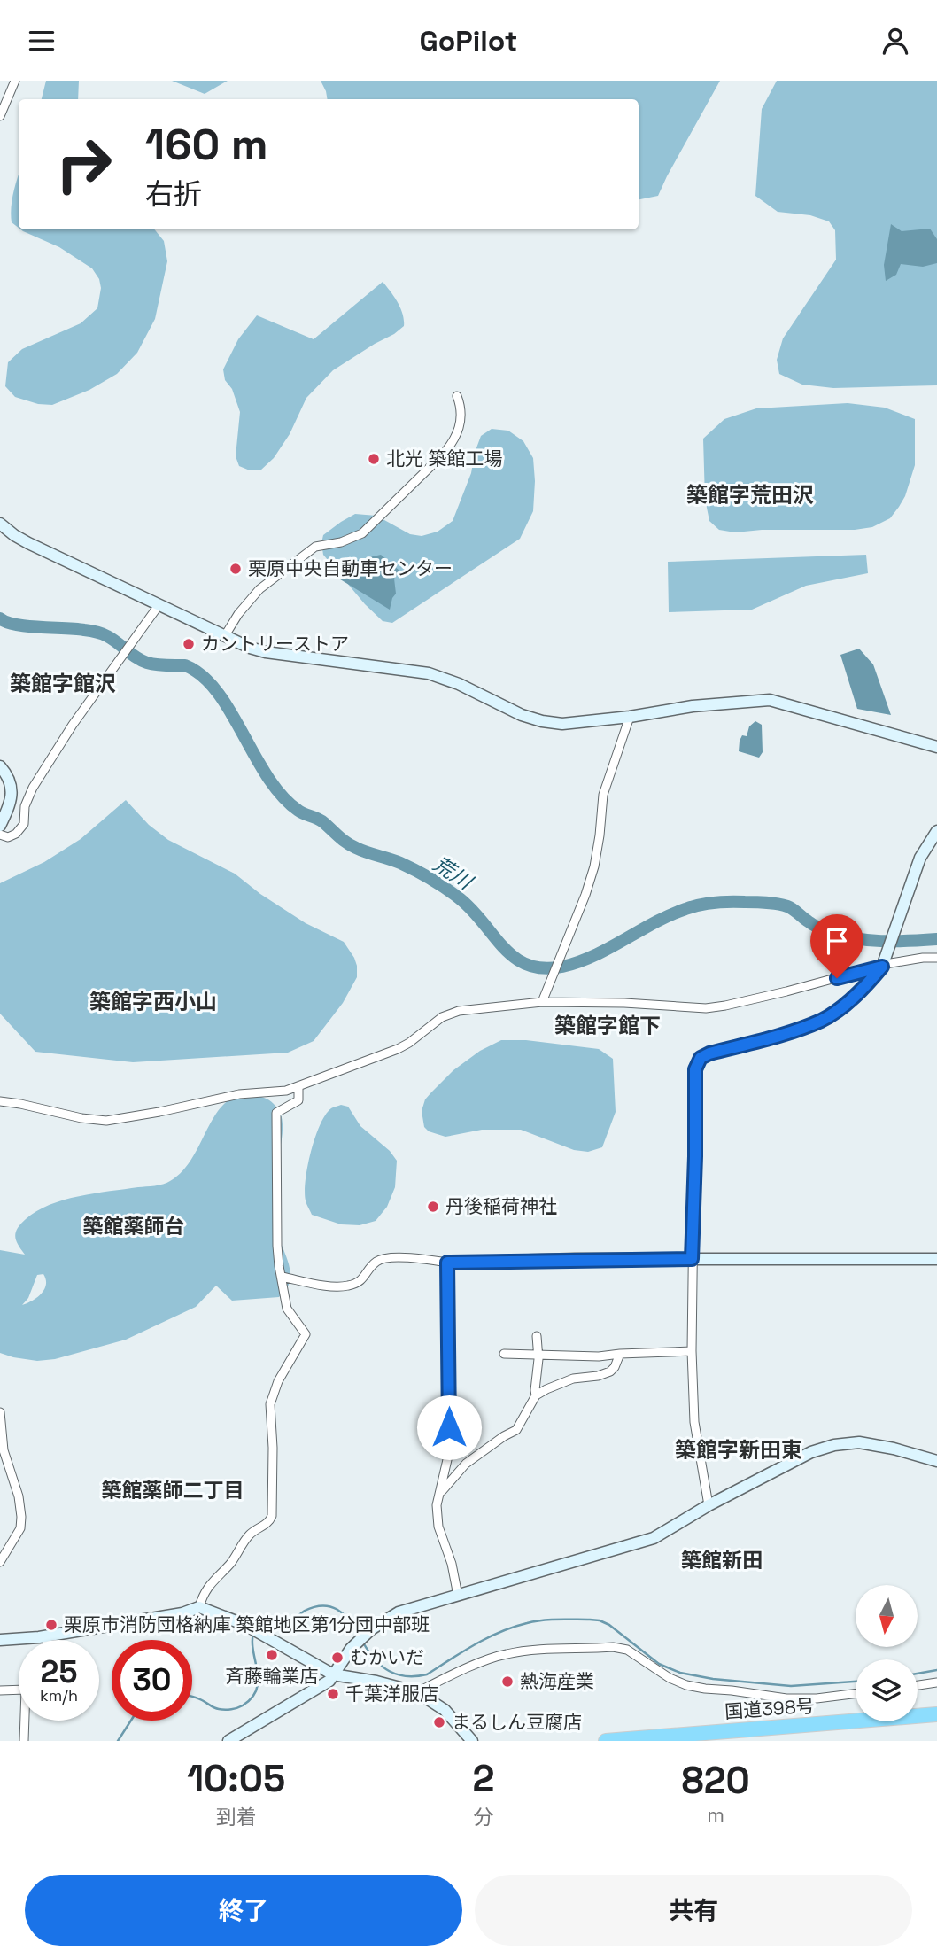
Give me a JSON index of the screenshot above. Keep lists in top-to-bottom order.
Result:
{
  "streets": {
    "highway": ["国道398号"]
  },
  "districts": [
    "築館字荒田沢",
    "築館字館沢",
    "築館字西小山",
    "築館字館下",
    "築館薬師台",
    "築館字新田東",
    "築館薬師二丁目",
    "築館新田"
  ],
  "water": ["荒川"],
  "places": [
    "北光 築館工場",
    "栗原中央自動車センター",
    "カントリーストア",
    "丹後稲荷神社",
    "栗原市消防団格納庫 築館地区第1分団中部班",
    "斉藤輪業店",
    "むかいだ",
    "熱海産業",
    "千葉洋服店",
    "まるしん豆腐店"
  ],
  "north": "bottom",
  "page": {
    "header": "GoPilot",
    "turn": ["160 m", "右折"],
    "speed": "25 km/h",
    "limit": "30",
    "eta": [
      "10:05",
      "到着",
      "2",
      "分",
      "820",
      "m"
    ],
    "buttons": ["終了", "共有"]
  }
}
